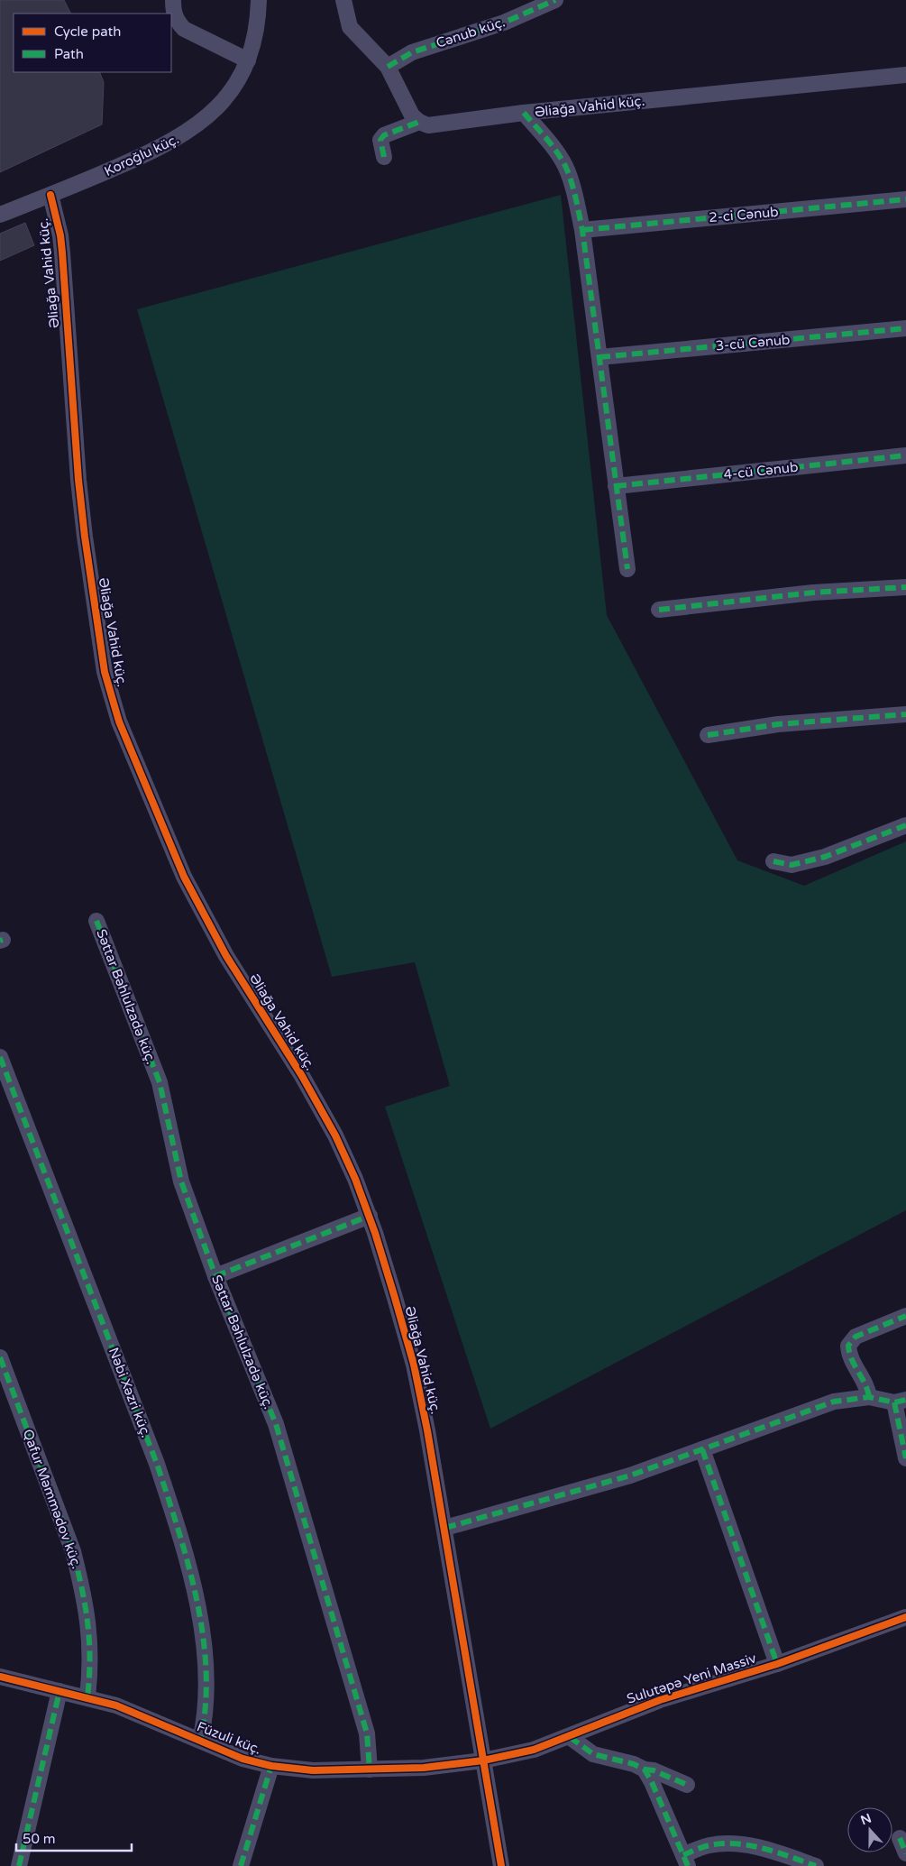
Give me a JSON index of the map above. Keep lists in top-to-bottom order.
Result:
{
  "streets": {
    "street": [
      "Cənub küç.",
      "Əliağa Vahid küç.",
      "Koroğlu küç.",
      "2-ci Cənub",
      "3-cü Cənub",
      "4-cü Cənub",
      "Səttar Bəhlulzadə küç.",
      "Nəbi Xəzri küç.",
      "Qafur Məmmədov küç.",
      "Sulutəpə Yeni Massiv",
      "Füzuli küç."
    ]
  },
  "crossings": [
    ["Əliağa Vahid küç.", "Koroğlu küç."],
    ["Əliağa Vahid küç.", "Sulutəpə Yeni Massiv"],
    ["Əliağa Vahid küç.", "Füzuli küç."],
    ["Səttar Bəhlulzadə küç.", "Füzuli küç."],
    ["Nəbi Xəzri küç.", "Füzuli küç."],
    ["Qafur Məmmədov küç.", "Füzuli küç."],
    ["Sulutəpə Yeni Massiv", "Füzuli küç."]
  ],
  "legend": ["Cycle path", "Path"],
  "scale_bar": "50 m",
  "north": "top"
}
